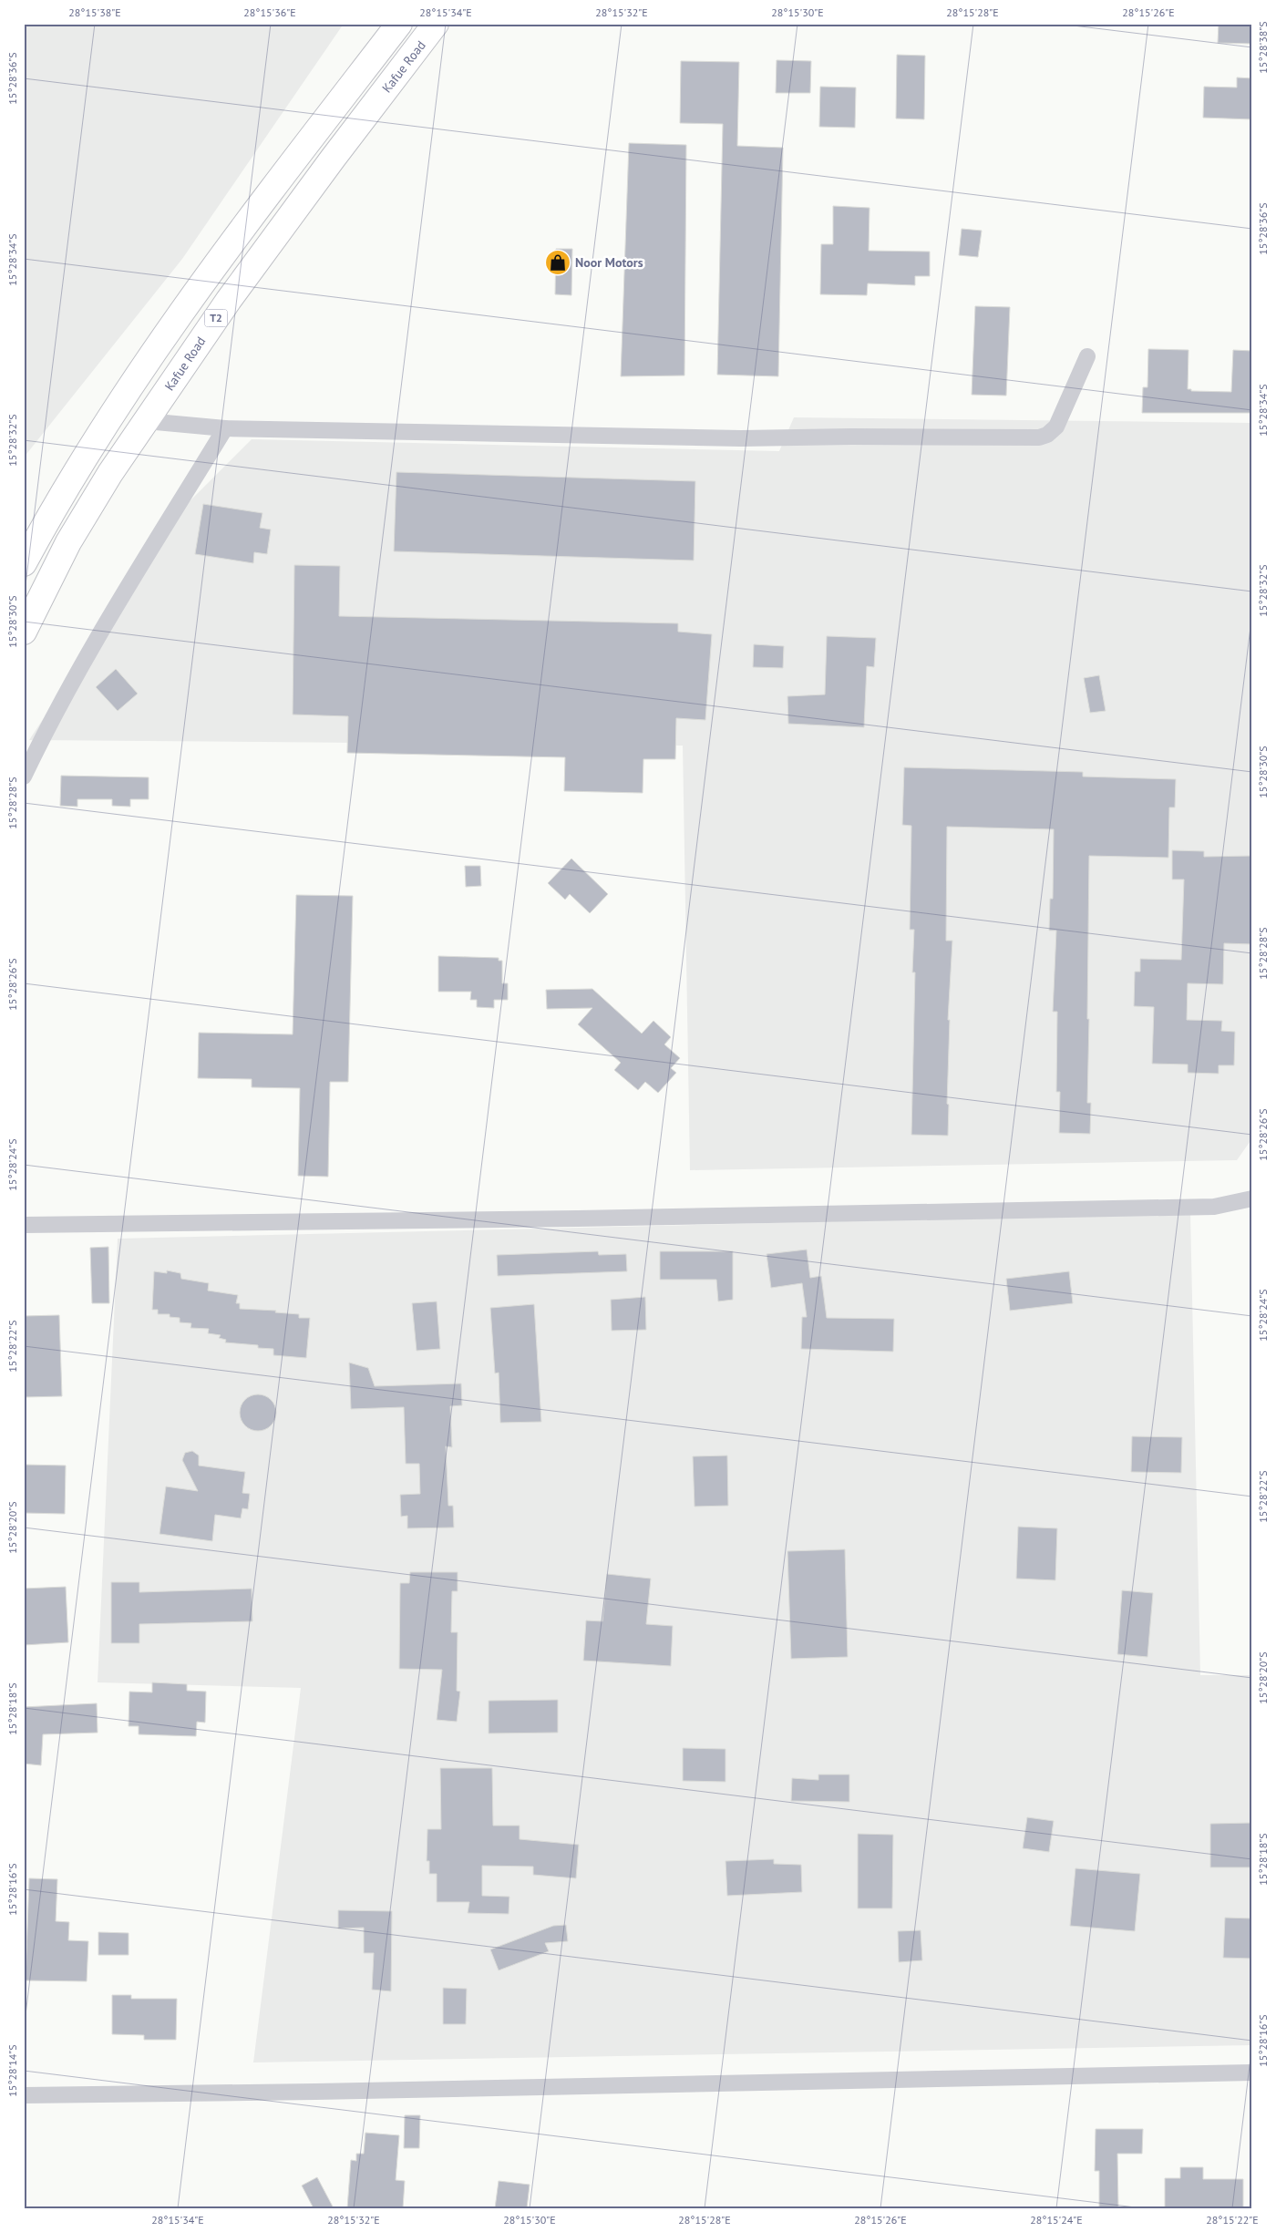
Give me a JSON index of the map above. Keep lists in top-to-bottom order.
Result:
{
  "streets": {
    "main road": ["Kafue Road", "T2"]
  },
  "places": {
    "shop": ["Noor Motors"]
  },
  "coordinates": [
    "28°15'38\"E",
    "28°15'36\"E",
    "28°15'34\"E",
    "28°15'32\"E",
    "28°15'30\"E",
    "28°15'28\"E",
    "28°15'26\"E",
    "15°28'38\"S",
    "15°28'36\"S",
    "15°28'34\"S",
    "15°28'32\"S",
    "15°28'30\"S",
    "15°28'28\"S",
    "15°28'26\"S",
    "15°28'24\"S",
    "15°28'22\"S",
    "15°28'20\"S",
    "15°28'18\"S",
    "15°28'16\"S",
    "15°28'14\"S",
    "28°15'24\"E",
    "28°15'22\"E"
  ]
}
